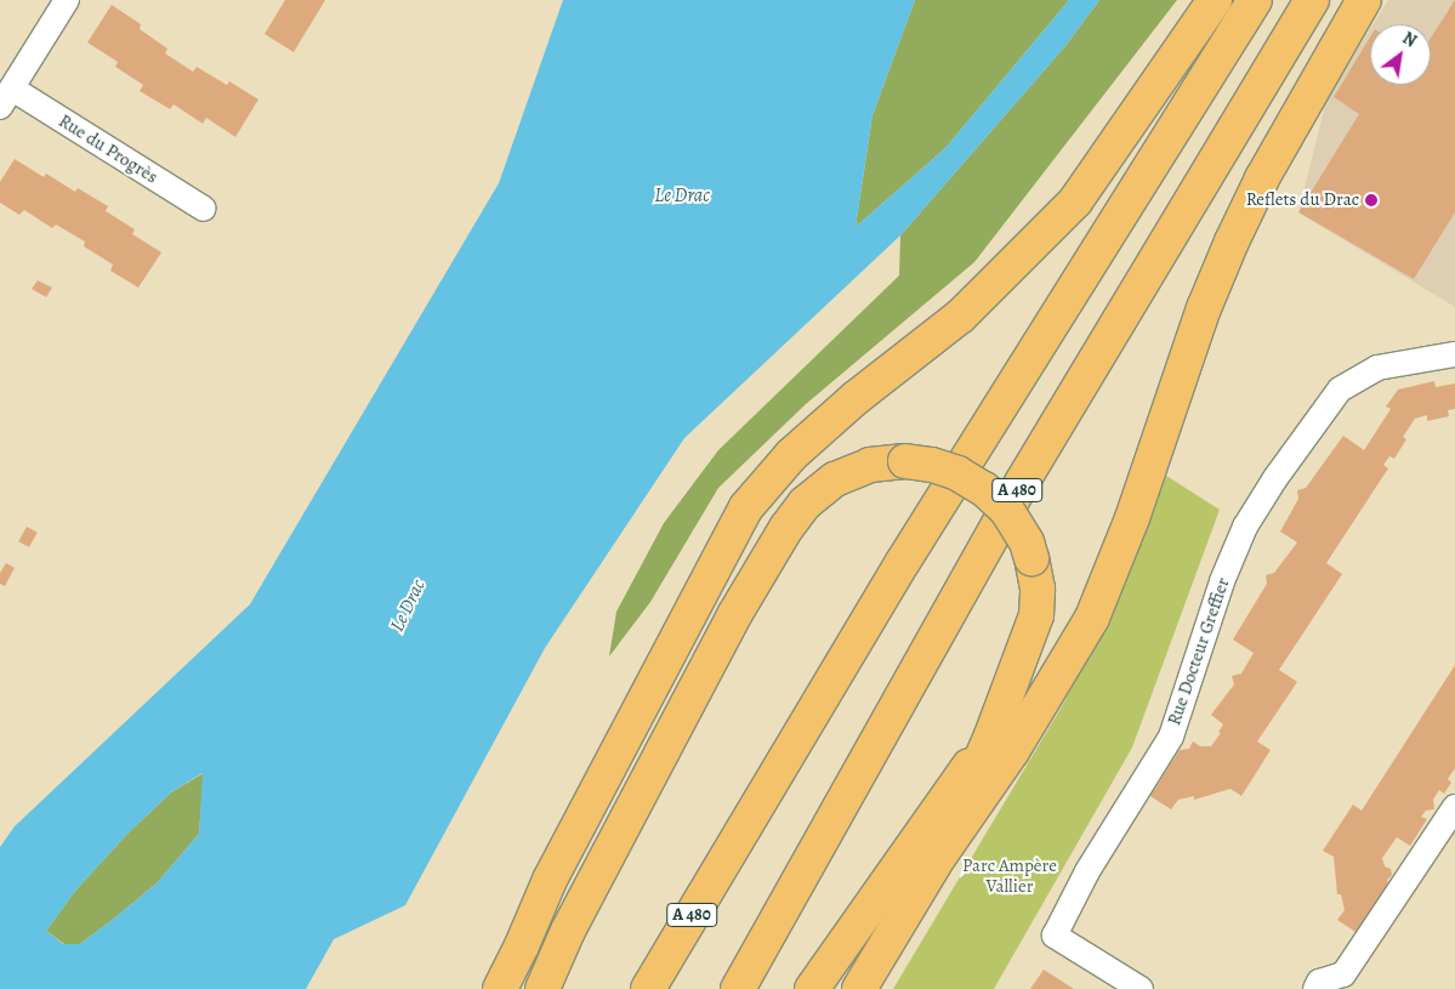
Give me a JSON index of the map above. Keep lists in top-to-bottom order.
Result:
{
  "streets": {
    "highway": ["A 480"],
    "street": ["Rue du Progrès", "Rue Docteur Greffier"]
  },
  "water": ["Le Drac"],
  "parks": ["Parc Ampère Vallier"],
  "places": ["Reflets du Drac"],
  "north": "top right"
}
